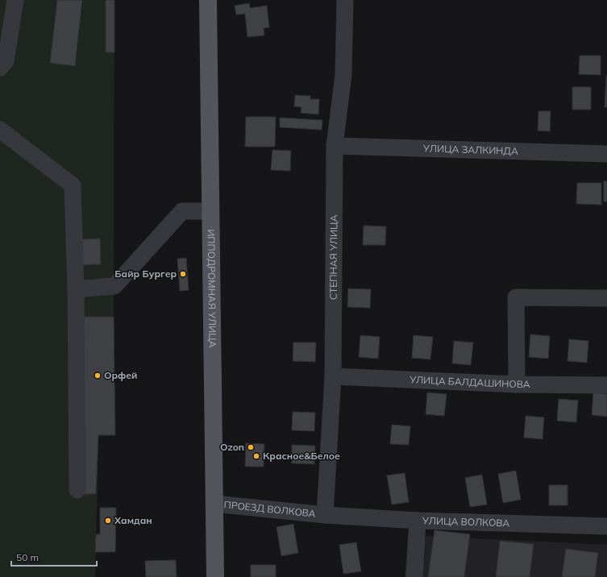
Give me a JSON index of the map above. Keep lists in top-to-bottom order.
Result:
{
  "streets": {
    "main road": ["ИППОДРОМНАЯ УЛИЦА"],
    "street": [
      "УЛИЦА ЗАЛКИНДА",
      "СТЕПНАЯ УЛИЦА",
      "УЛИЦА БАЛДАШИНОВА",
      "ПРОЕЗД ВОЛКОВА",
      "УЛИЦА ВОЛКОВА"
    ]
  },
  "crossings": [
    ["УЛИЦА ЗАЛКИНДА", "СТЕПНАЯ УЛИЦА"],
    ["СТЕПНАЯ УЛИЦА", "УЛИЦА БАЛДАШИНОВА"],
    ["СТЕПНАЯ УЛИЦА", "ПРОЕЗД ВОЛКОВА"],
    ["СТЕПНАЯ УЛИЦА", "УЛИЦА ВОЛКОВА"],
    ["ИППОДРОМНАЯ УЛИЦА", "ПРОЕЗД ВОЛКОВА"],
    ["ПРОЕЗД ВОЛКОВА", "УЛИЦА ВОЛКОВА"]
  ],
  "places": [
    "Байр Бургер",
    "Орфей",
    "Ozon",
    "Красное&Белое",
    "Хамдан"
  ],
  "scale_bar": "50 m"
}
